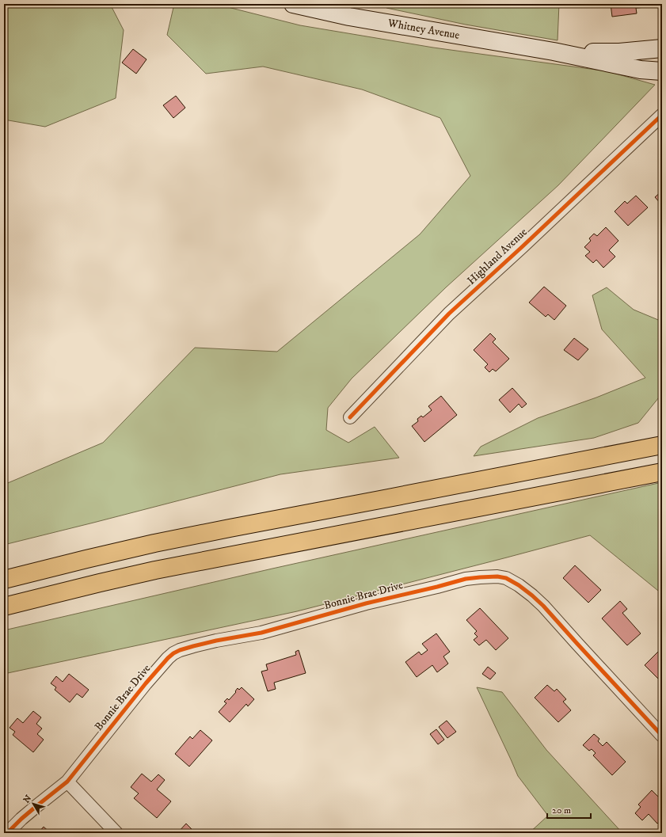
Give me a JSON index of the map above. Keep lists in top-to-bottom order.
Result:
{
  "streets": {
    "main road": ["Whitney Avenue"],
    "street": ["Highland Avenue", "Bonnie Brae Drive"]
  },
  "scale_bar": "20 m",
  "north": "top left"
}
